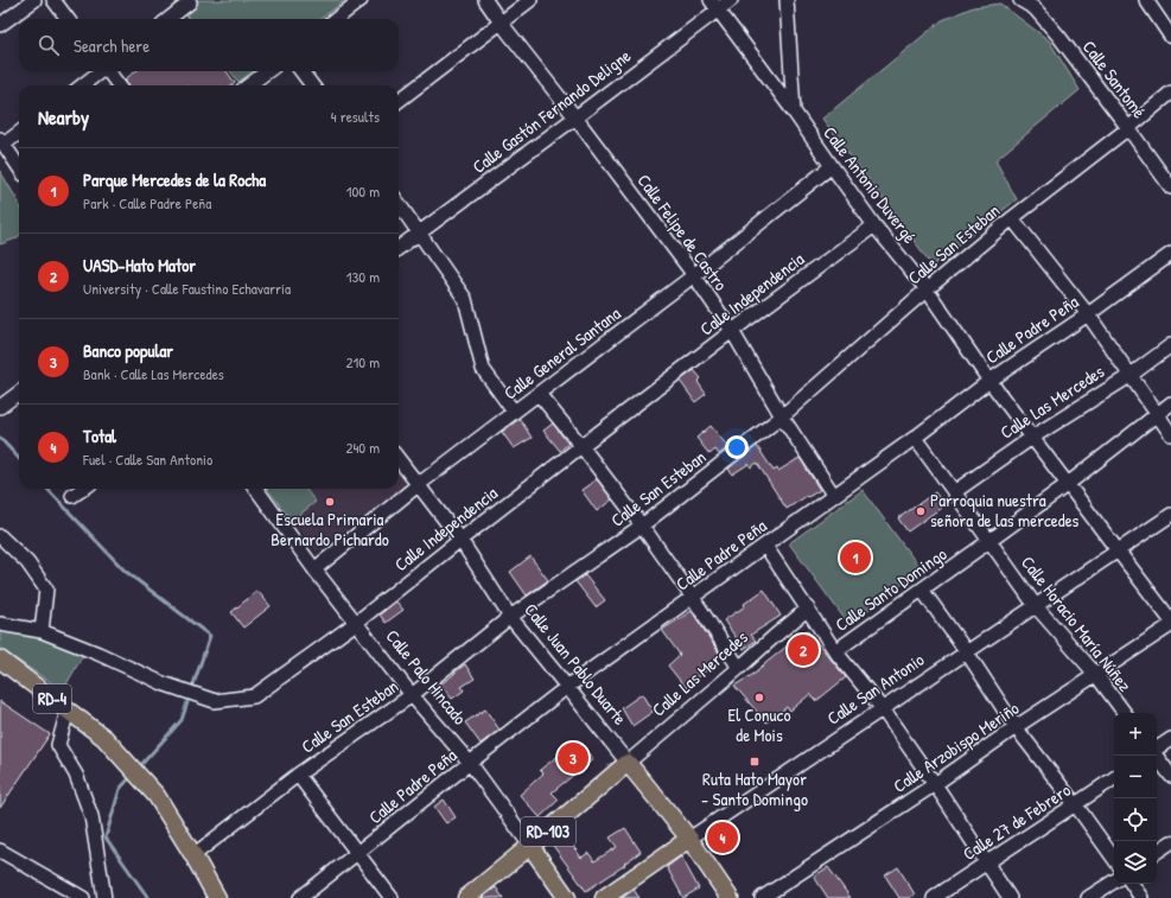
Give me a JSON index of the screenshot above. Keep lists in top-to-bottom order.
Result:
{
  "streets": {
    "main road": [
      "Calle Las Mercedes",
      "Calle Juan Pablo Duarte",
      "Calle Palo Hincado",
      "Calle San Antonio",
      "RD-4",
      "RD-103"
    ],
    "street": [
      "Calle Santomé",
      "Calle Gastón Fernando Deligne",
      "Calle Antonio Duvergé",
      "Calle Felipe de Castro",
      "Calle San Esteban",
      "Calle Independencia",
      "Calle Padre Peña",
      "Calle General Santana",
      "Calle Santo Domingo",
      "Calle Horacio María Núñez",
      "Calle Arzobispo Meriño",
      "Calle 27 de Febrero"
    ]
  },
  "crossings": [
    ["Calle Santomé", "Calle San Esteban"],
    ["Calle Gastón Fernando Deligne", "Calle Antonio Duvergé"],
    ["Calle Gastón Fernando Deligne", "Calle Felipe de Castro"],
    ["Calle Antonio Duvergé", "Calle San Esteban"],
    ["Calle Antonio Duvergé", "Calle Independencia"],
    ["Calle Antonio Duvergé", "Calle Padre Peña"],
    ["Calle Antonio Duvergé", "Calle General Santana"],
    ["Calle Antonio Duvergé", "Calle Las Mercedes"],
    ["Calle Antonio Duvergé", "Calle Santo Domingo"],
    ["Calle Antonio Duvergé", "Calle San Antonio"],
    ["Calle Felipe de Castro", "Calle San Esteban"],
    ["Calle Felipe de Castro", "Calle Independencia"],
    ["Calle Felipe de Castro", "Calle Padre Peña"],
    ["Calle Felipe de Castro", "Calle General Santana"],
    ["Calle San Esteban", "Calle Juan Pablo Duarte"],
    ["Calle San Esteban", "Calle Palo Hincado"],
    ["Calle San Esteban", "RD-4"],
    ["Calle Independencia", "Calle Juan Pablo Duarte"],
    ["Calle Independencia", "Calle Palo Hincado"],
    ["Calle Padre Peña", "Calle Horacio María Núñez"],
    ["Calle Padre Peña", "Calle Juan Pablo Duarte"],
    ["Calle Padre Peña", "Calle Palo Hincado"],
    ["Calle General Santana", "Calle Juan Pablo Duarte"],
    ["Calle General Santana", "Calle Palo Hincado"],
    ["Calle Las Mercedes", "Calle Horacio María Núñez"],
    ["Calle Las Mercedes", "Calle Juan Pablo Duarte"],
    ["Calle Las Mercedes", "Calle Palo Hincado"],
    ["Calle Santo Domingo", "Calle Horacio María Núñez"],
    ["Calle Horacio María Núñez", "Calle San Antonio"],
    ["Calle Horacio María Núñez", "Calle Arzobispo Meriño"],
    ["Calle Juan Pablo Duarte", "Calle San Antonio"]
  ],
  "places": {
    "other": ["Escuela Primaria Bernardo Pichardo", "Parroquia nuestra señora de las mercedes", "El Conuco de Mois"],
    "transit": ["Ruta Hato Mayor - Santo Domingo"]
  },
  "page": {
    "search": "Search here",
    "heading": ["Nearby", "4 results"],
    "list": [
      {
        "mark": "1",
        "name": "Parque Mercedes de la Rocha",
        "note": "Park · Calle Padre Peña",
        "value": "100 m"
      },
      {
        "mark": "2",
        "name": "UASD-Hato Mator",
        "note": "University · Calle Faustino Echavarría",
        "value": "130 m"
      },
      {
        "mark": "3",
        "name": "Banco popular",
        "note": "Bank · Calle Las Mercedes",
        "value": "210 m"
      },
      {
        "mark": "4",
        "name": "Total",
        "note": "Fuel · Calle San Antonio",
        "value": "240 m"
      }
    ],
    "pins": [
      "1",
      "2",
      "3",
      "4"
    ],
    "map_buttons": ["+", "−"]
  }
}
